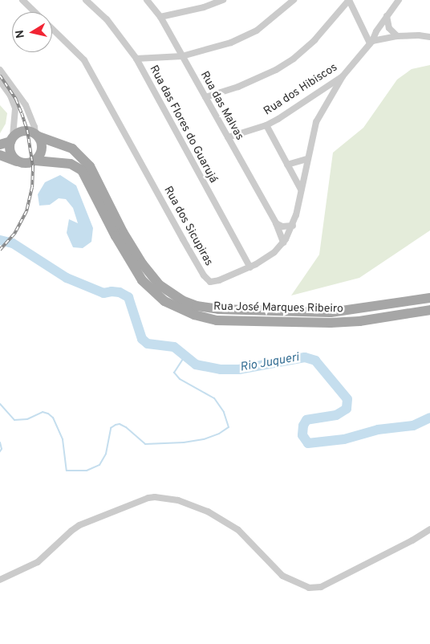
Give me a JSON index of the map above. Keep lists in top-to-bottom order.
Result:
{
  "streets": {
    "main road": ["Rua José Marques Ribeiro"],
    "street": [
      "Rua dos Hibiscos",
      "Rua das Malvas",
      "Rua das Flores do Guarujá",
      "Rua dos Sicupiras"
    ]
  },
  "crossings": [
    ["Rua dos Hibiscos", "Rua das Malvas"],
    ["Rua dos Hibiscos", "Rua dos Sicupiras"],
    ["Rua das Malvas", "Rua dos Sicupiras"],
    ["Rua das Flores do Guarujá", "Rua dos Sicupiras"]
  ],
  "water": ["Rio Juqueri"],
  "north": "left"
}
